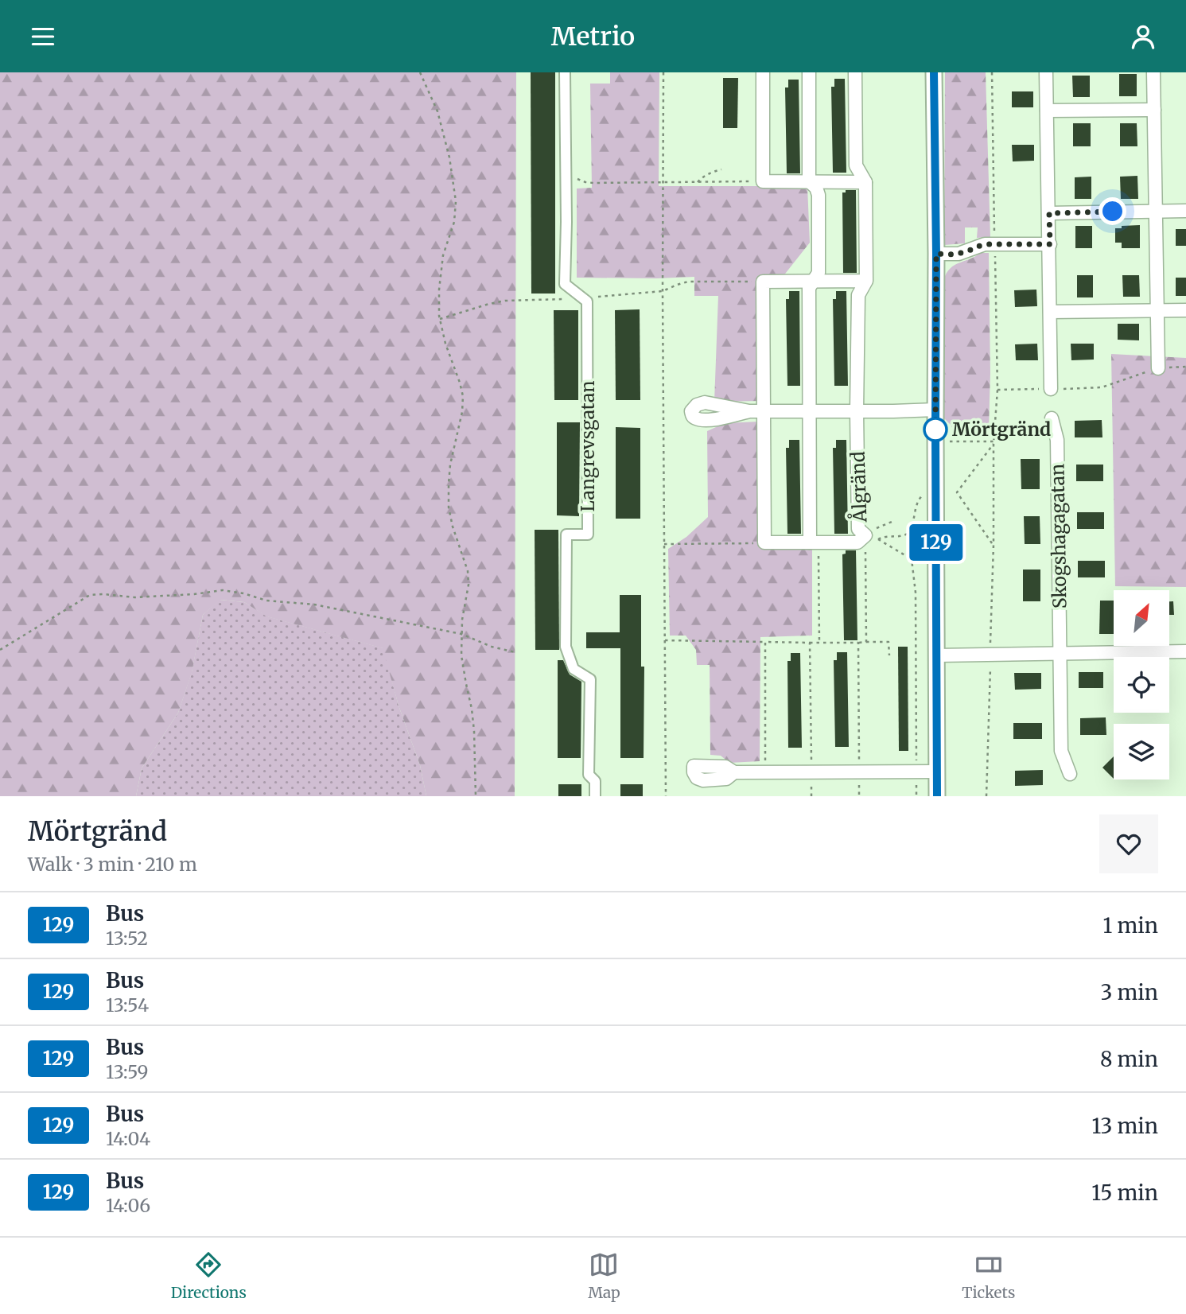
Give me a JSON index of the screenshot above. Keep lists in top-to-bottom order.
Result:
{
  "streets": {
    "street": ["Langrevsgatan", "Ålgränd", "Skogshagagatan"]
  },
  "places": ["Mörtgränd"],
  "lines": ["bus line 129"],
  "north": "top right",
  "page": {
    "header": "Metrio",
    "on_map": "129",
    "heading": ["Mörtgränd", "Walk · 3 min · 210 m"],
    "list": [
      {
        "mark": "129",
        "name": "Bus",
        "note": "13:52",
        "value": "1 min"
      },
      {
        "mark": "129",
        "name": "Bus",
        "note": "13:54",
        "value": "3 min"
      },
      {
        "mark": "129",
        "name": "Bus",
        "note": "13:59",
        "value": "8 min"
      },
      {
        "mark": "129",
        "name": "Bus",
        "note": "14:04",
        "value": "13 min"
      },
      {
        "mark": "129",
        "name": "Bus",
        "note": "14:06",
        "value": "15 min"
      }
    ],
    "tabs": ["Directions", "Map", "Tickets"]
  }
}
